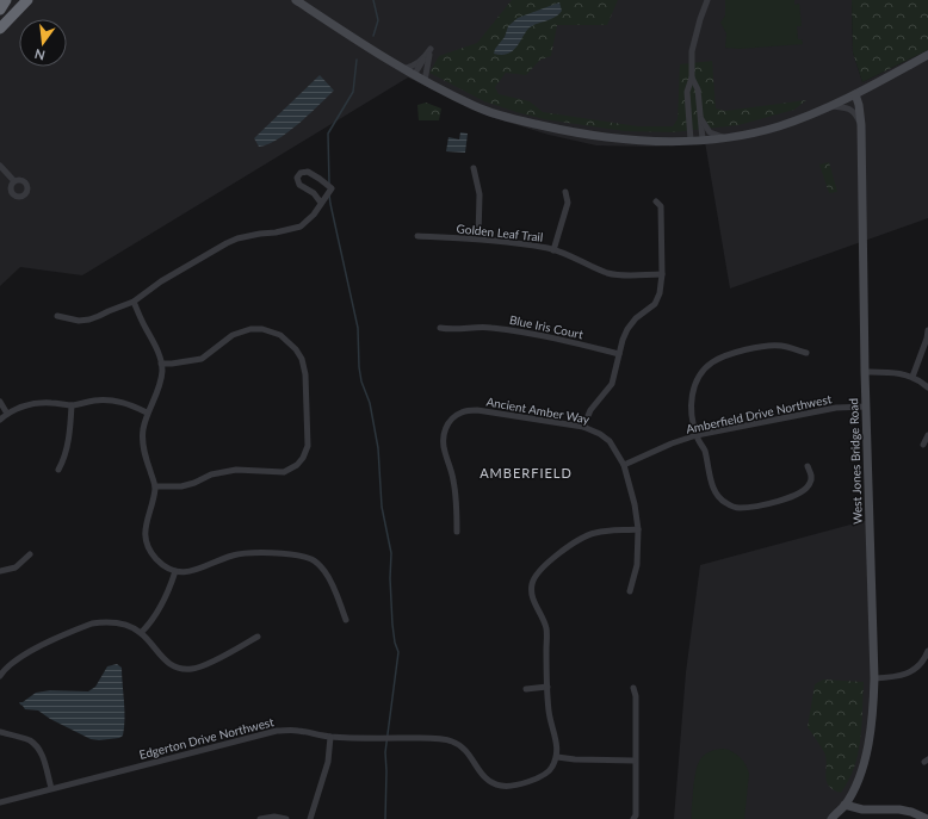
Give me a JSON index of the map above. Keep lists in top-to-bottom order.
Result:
{
  "streets": {
    "street": [
      "Golden Leaf Trail",
      "Blue Iris Court",
      "Ancient Amber Way",
      "Amberfield Drive Northwest",
      "West Jones Bridge Road",
      "Edgerton Drive Northwest"
    ]
  },
  "crossings": [
    ["Ancient Amber Way", "Amberfield Drive Northwest"],
    ["Amberfield Drive Northwest", "West Jones Bridge Road"]
  ],
  "districts": ["AMBERFIELD"],
  "north": "bottom"
}
